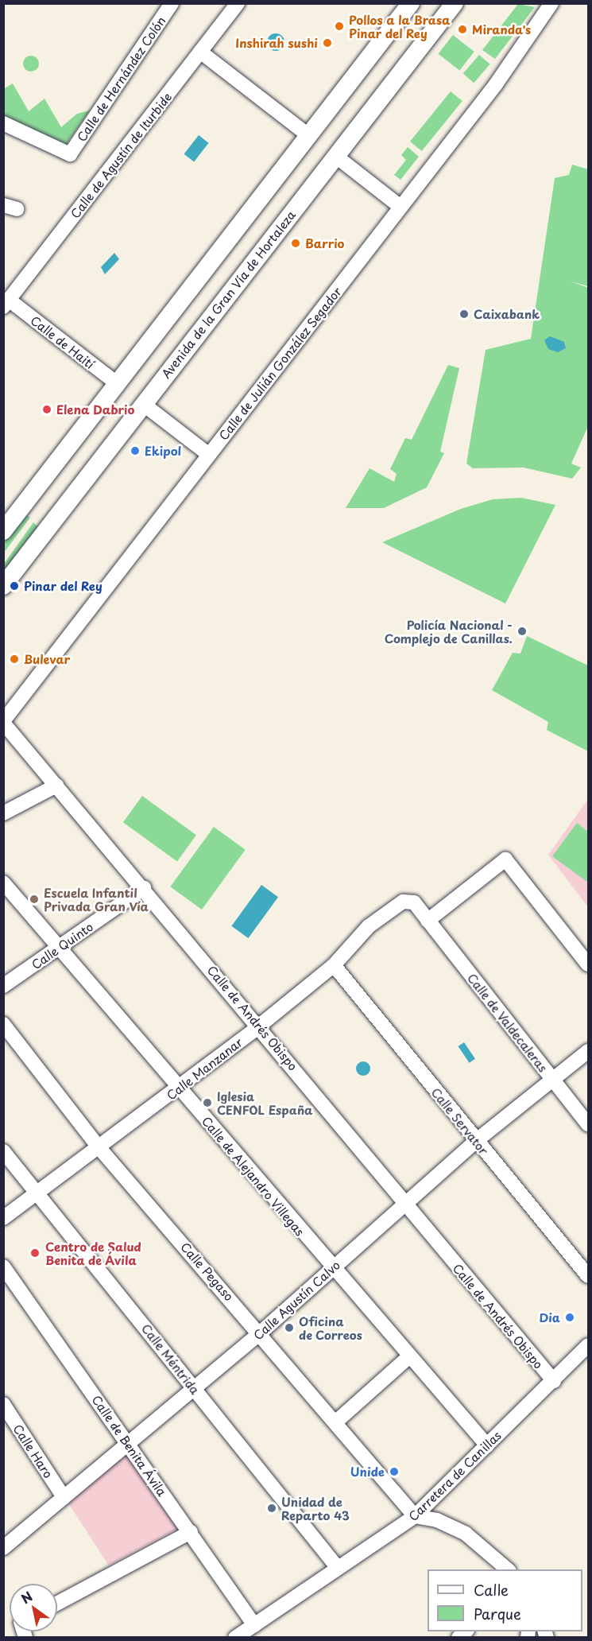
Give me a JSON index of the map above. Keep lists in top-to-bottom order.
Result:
{
  "streets": {
    "main road": ["Avenida de la Gran Vía de Hortaleza"],
    "street": [
      "Calle de Hernández Colón",
      "Calle de Agustín de Iturbide",
      "Calle de Haití",
      "Calle de Julián González Segador",
      "Calle Quinto",
      "Calle de Andrés Obispo",
      "Calle de Valdecaleras",
      "Calle Manzanar",
      "Calle Servator",
      "Calle de Alejandro Villegas",
      "Calle Pegaso",
      "Calle Agustín Calvo",
      "Calle Méntrida",
      "Calle de Benita Ávila",
      "Calle Haro",
      "Carretera de Canillas"
    ]
  },
  "crossings": [
    ["Calle de Agustín de Iturbide", "Calle de Haití"],
    ["Calle de Julián González Segador", "Calle de Andrés Obispo"],
    ["Calle Quinto", "Calle de Andrés Obispo"],
    ["Calle Quinto", "Calle de Alejandro Villegas"],
    ["Calle de Andrés Obispo", "Calle Manzanar"],
    ["Calle de Andrés Obispo", "Calle Agustín Calvo"],
    ["Calle de Andrés Obispo", "Carretera de Canillas"],
    ["Calle de Valdecaleras", "Calle Manzanar"],
    ["Calle de Valdecaleras", "Calle Agustín Calvo"],
    ["Calle Manzanar", "Calle Servator"],
    ["Calle Manzanar", "Calle de Alejandro Villegas"],
    ["Calle Manzanar", "Calle Pegaso"],
    ["Calle Manzanar", "Calle Méntrida"],
    ["Calle Servator", "Calle Agustín Calvo"],
    ["Calle de Alejandro Villegas", "Calle Agustín Calvo"],
    ["Calle de Alejandro Villegas", "Carretera de Canillas"],
    ["Calle Pegaso", "Calle Agustín Calvo"],
    ["Calle Pegaso", "Carretera de Canillas"],
    ["Calle Agustín Calvo", "Calle Méntrida"],
    ["Calle Agustín Calvo", "Calle de Benita Ávila"],
    ["Calle Agustín Calvo", "Calle Haro"],
    ["Calle Méntrida", "Carretera de Canillas"],
    ["Calle de Benita Ávila", "Carretera de Canillas"]
  ],
  "places": [
    "Pollos a la Brasa Pinar del Rey",
    "Miranda's",
    "Inshirah sushi",
    "Barrio",
    "Caixabank",
    "Elena Dabrio",
    "Ekipol",
    "Pinar del Rey",
    "Policía Nacional - Complejo de Canillas.",
    "Bulevar",
    "Escuela Infantil Privada Gran Vía",
    "Iglesia CENFOL España",
    "Centro de Salud Benita de Ávila",
    "Dia",
    "Oficina de Correos",
    "Unide",
    "Unidad de Reparto 43"
  ],
  "legend": ["Calle", "Parque"],
  "north": "top left"
}
